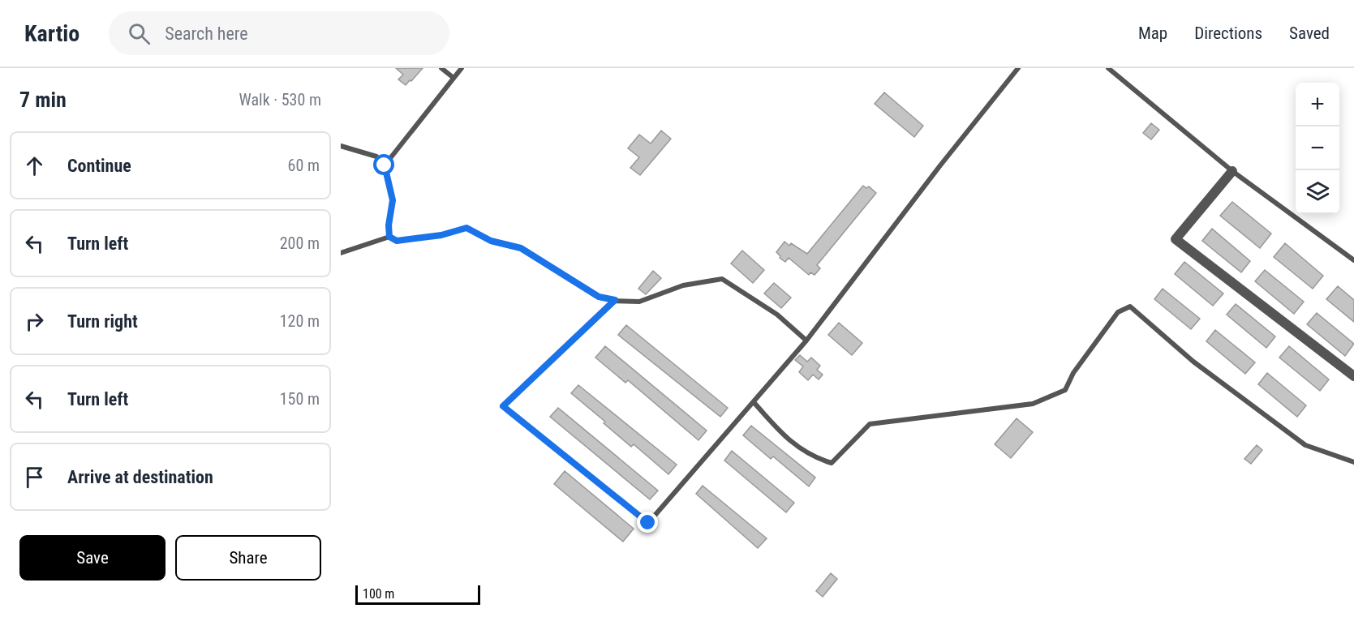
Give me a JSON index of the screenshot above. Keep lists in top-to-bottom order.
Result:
{
  "scale_bar": "100 m",
  "page": {
    "header": "Kartio",
    "search": "Search here",
    "nav": ["Map", "Directions", "Saved"],
    "heading": ["7 min", "Walk · 530 m"],
    "map_buttons": ["+", "−"],
    "list": [
      ["Continue", "60 m"],
      ["Turn left", "200 m"],
      ["Turn right", "120 m"],
      ["Turn left", "150 m"],
      "Arrive at destination"
    ],
    "buttons": ["Save", "Share"],
    "scale": "100 m"
  }
}
